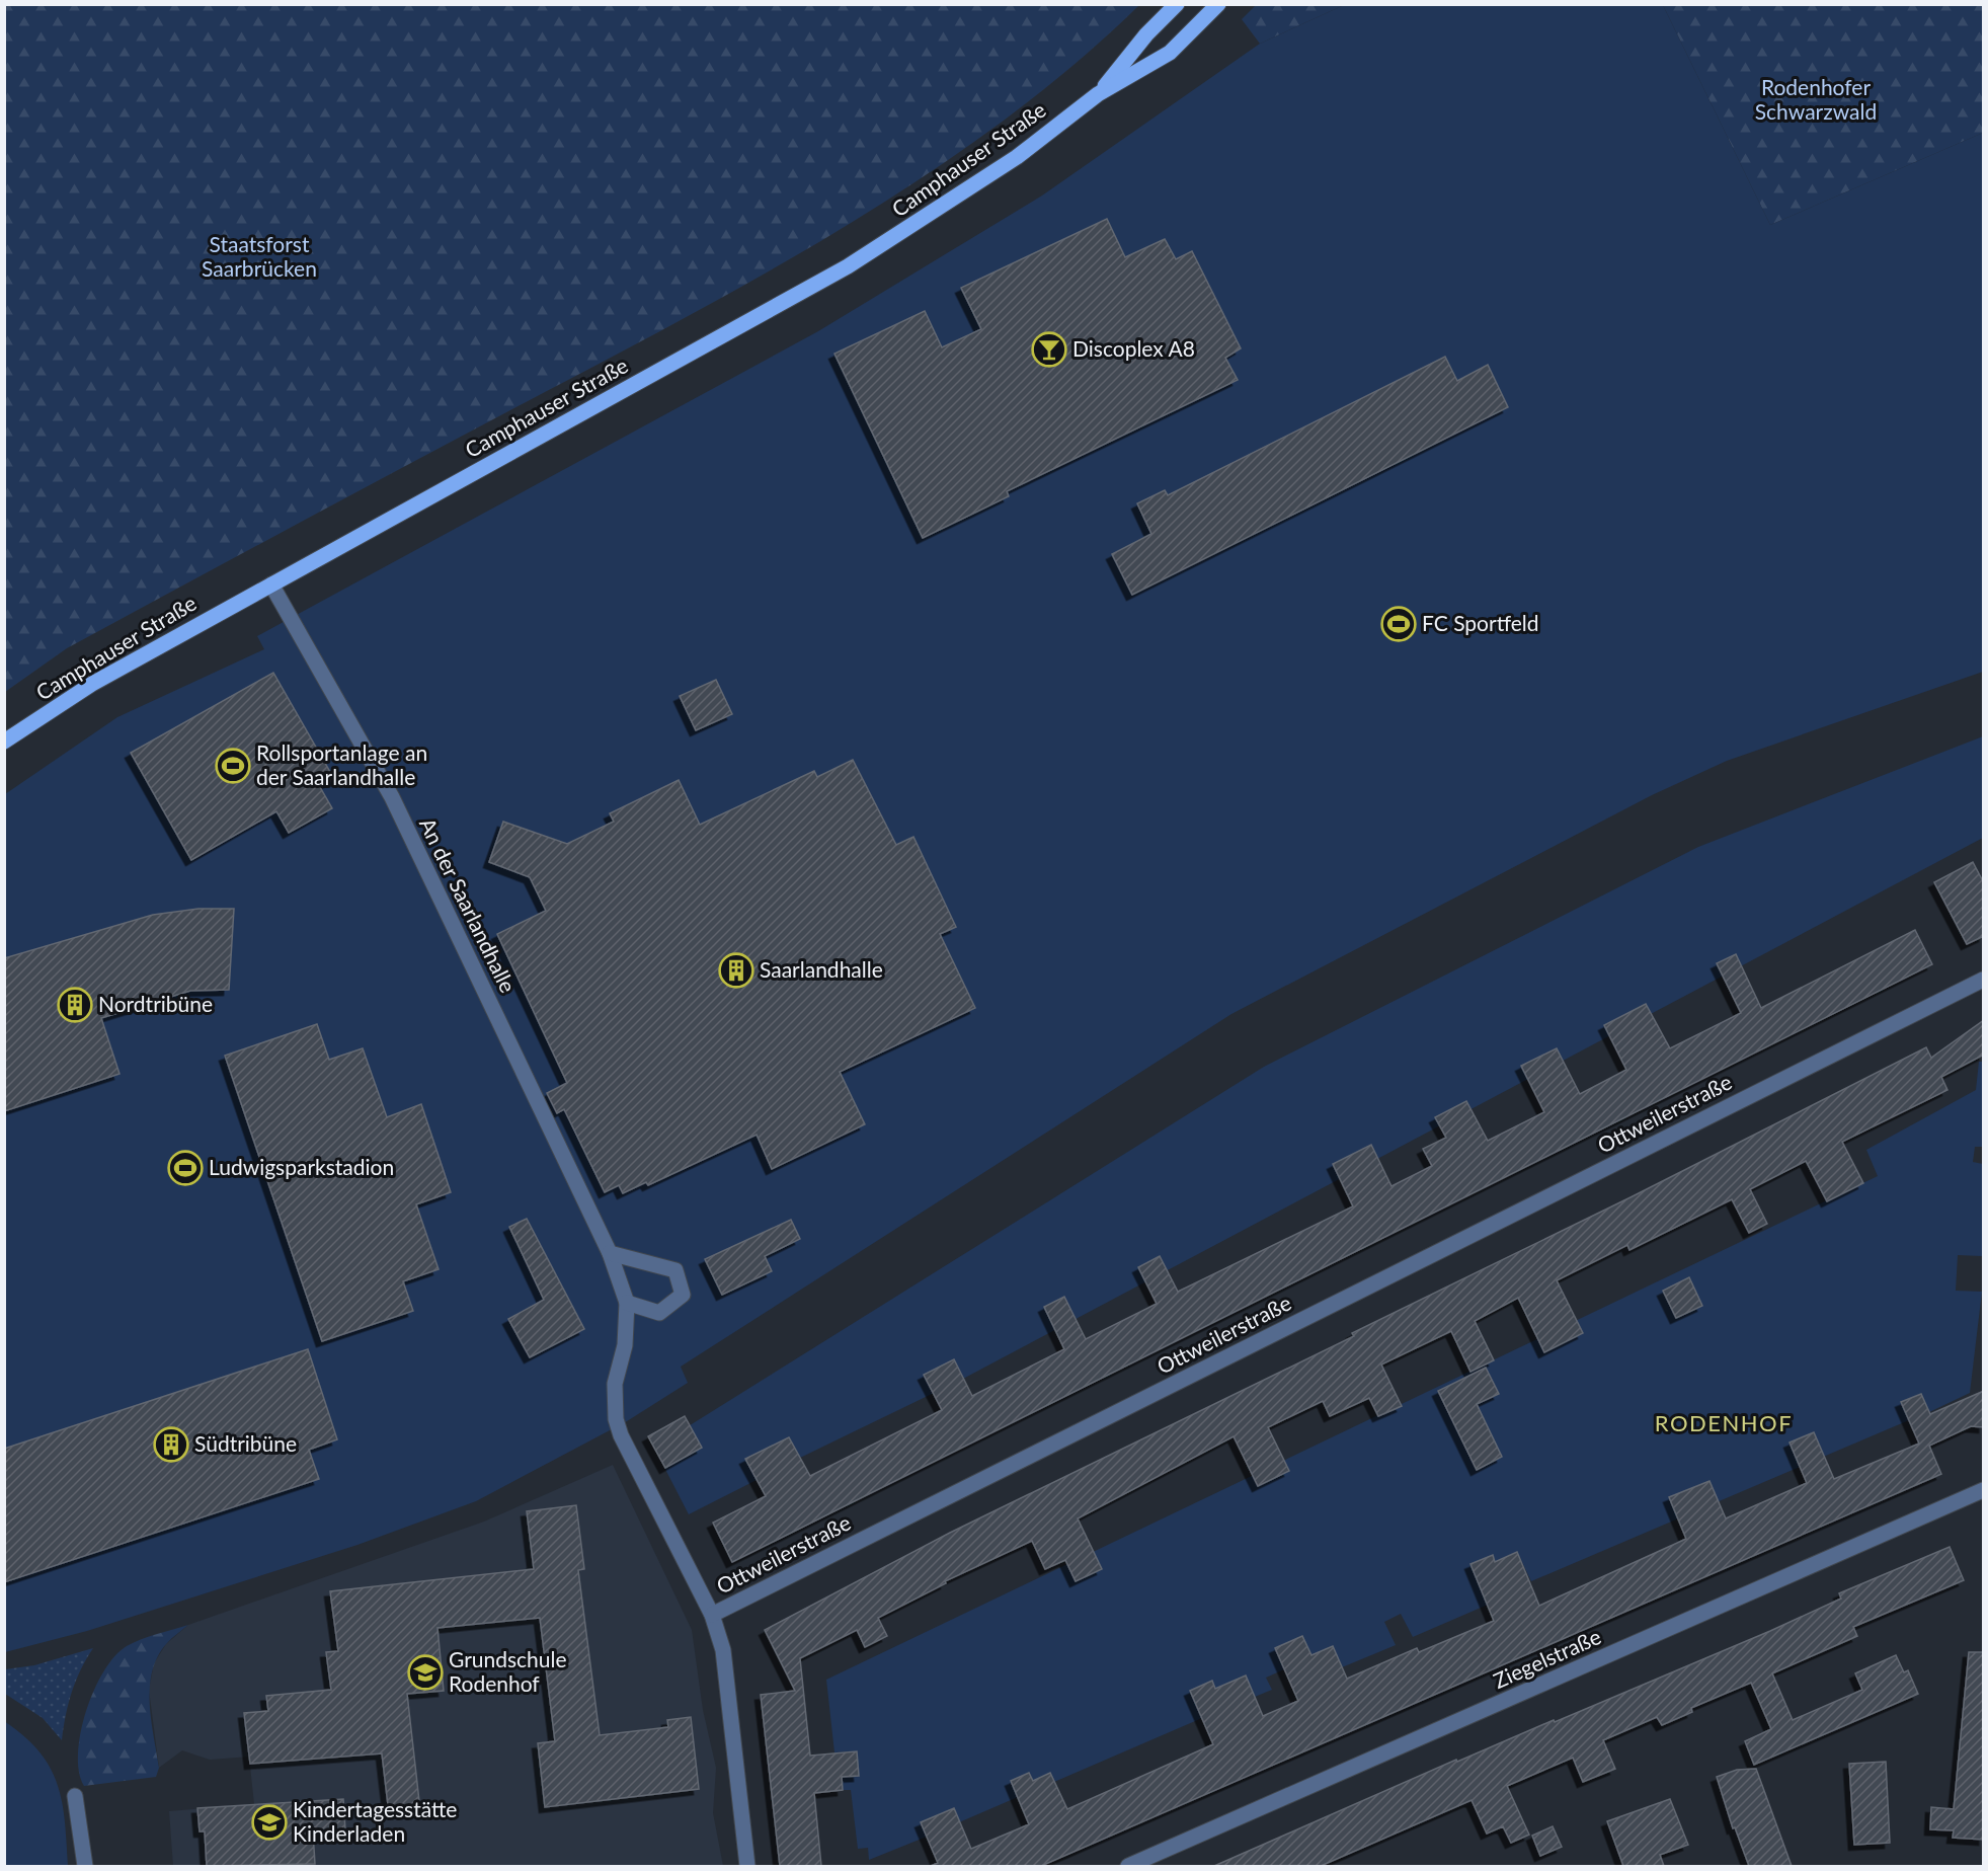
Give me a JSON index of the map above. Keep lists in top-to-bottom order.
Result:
{
  "streets": {
    "main road": ["Camphauser Straße"],
    "street": ["An der Saarlandhalle", "Ottweilerstraße", "Ziegelstraße"]
  },
  "crossings": [
    ["Camphauser Straße", "An der Saarlandhalle"],
    ["An der Saarlandhalle", "Ottweilerstraße"]
  ],
  "districts": ["RODENHOF"],
  "parks": ["Rodenhofer Schwarzwald", "Staatsforst Saarbrücken"],
  "places": {
    "bar": ["Discoplex A8"],
    "sports": ["FC Sportfeld", "Rollsportanlage an der Saarlandhalle", "Ludwigsparkstadion"],
    "building": ["Saarlandhalle", "Nordtribüne", "Südtribüne"],
    "school or university": ["Grundschule Rodenhof", "Kindertagesstätte Kinderladen"]
  }
}
